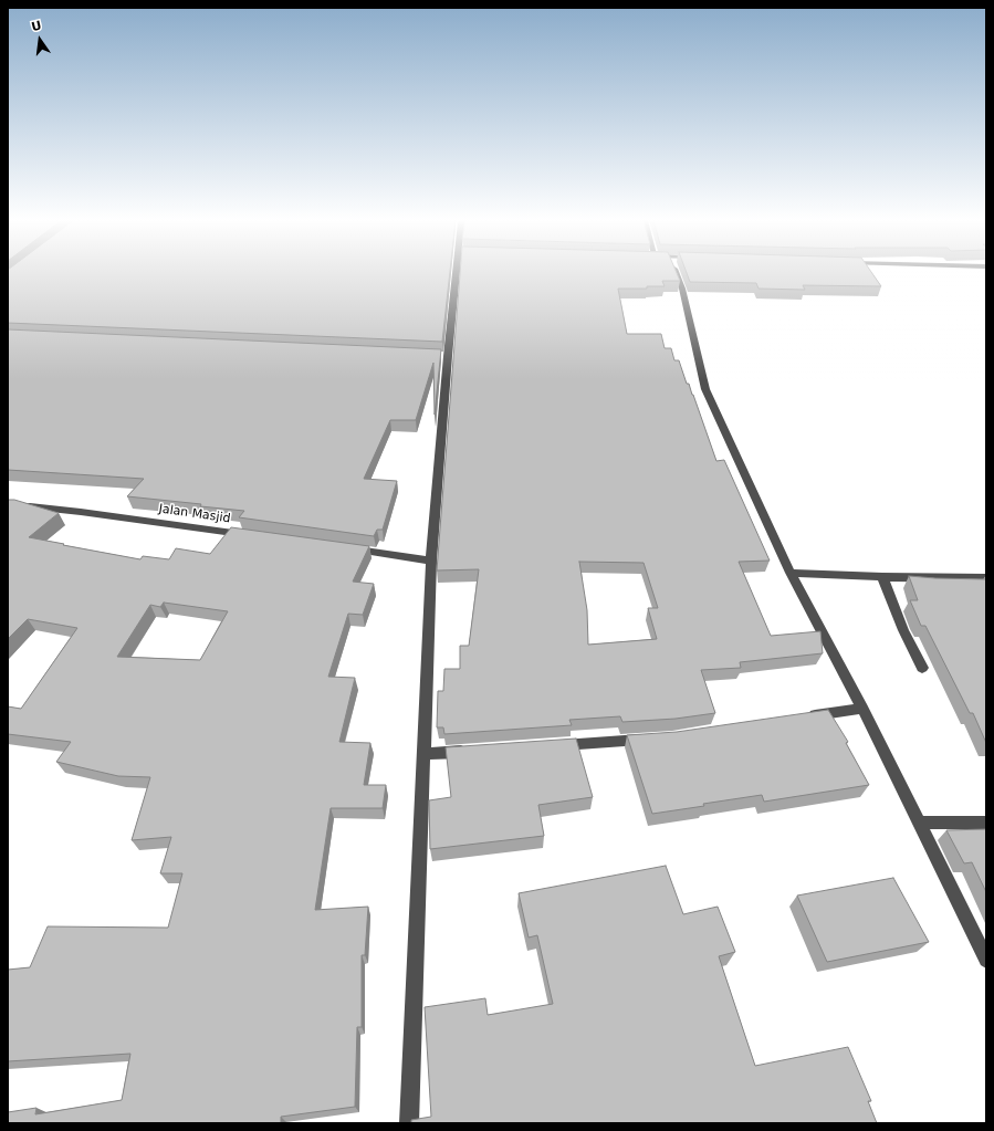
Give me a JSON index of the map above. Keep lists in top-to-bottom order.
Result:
{
  "streets": {
    "street": ["Jalan Masjid"]
  },
  "north": "top"
}
